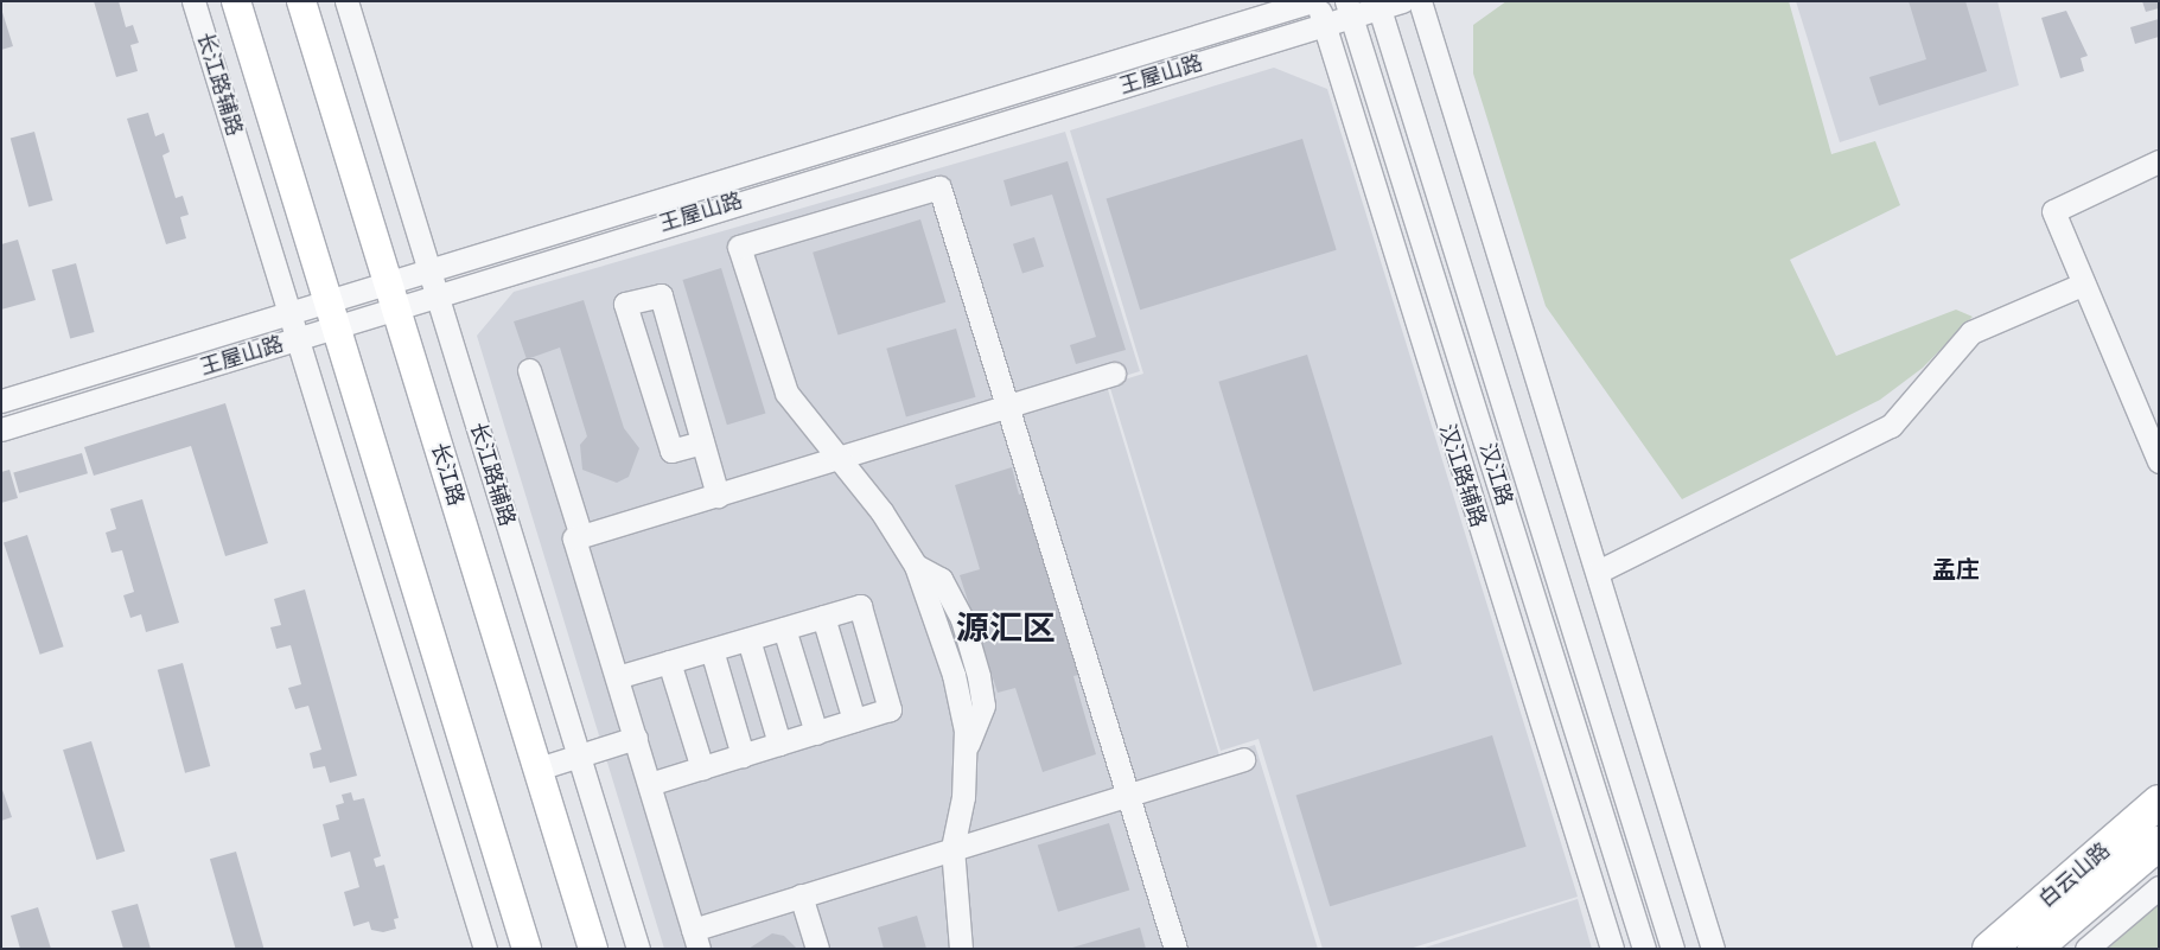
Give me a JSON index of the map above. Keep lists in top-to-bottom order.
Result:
{
  "streets": {
    "highway": ["白云山路"],
    "main road": ["长江路"],
    "street": [
      "王屋山路",
      "长江路辅路",
      "汉江路",
      "汉江路辅路"
    ]
  },
  "crossings": [
    ["王屋山路", "长江路辅路"],
    ["王屋山路", "长江路"],
    ["王屋山路", "汉江路"],
    ["王屋山路", "汉江路辅路"]
  ],
  "districts": ["孟庄", "源汇区"]
}
